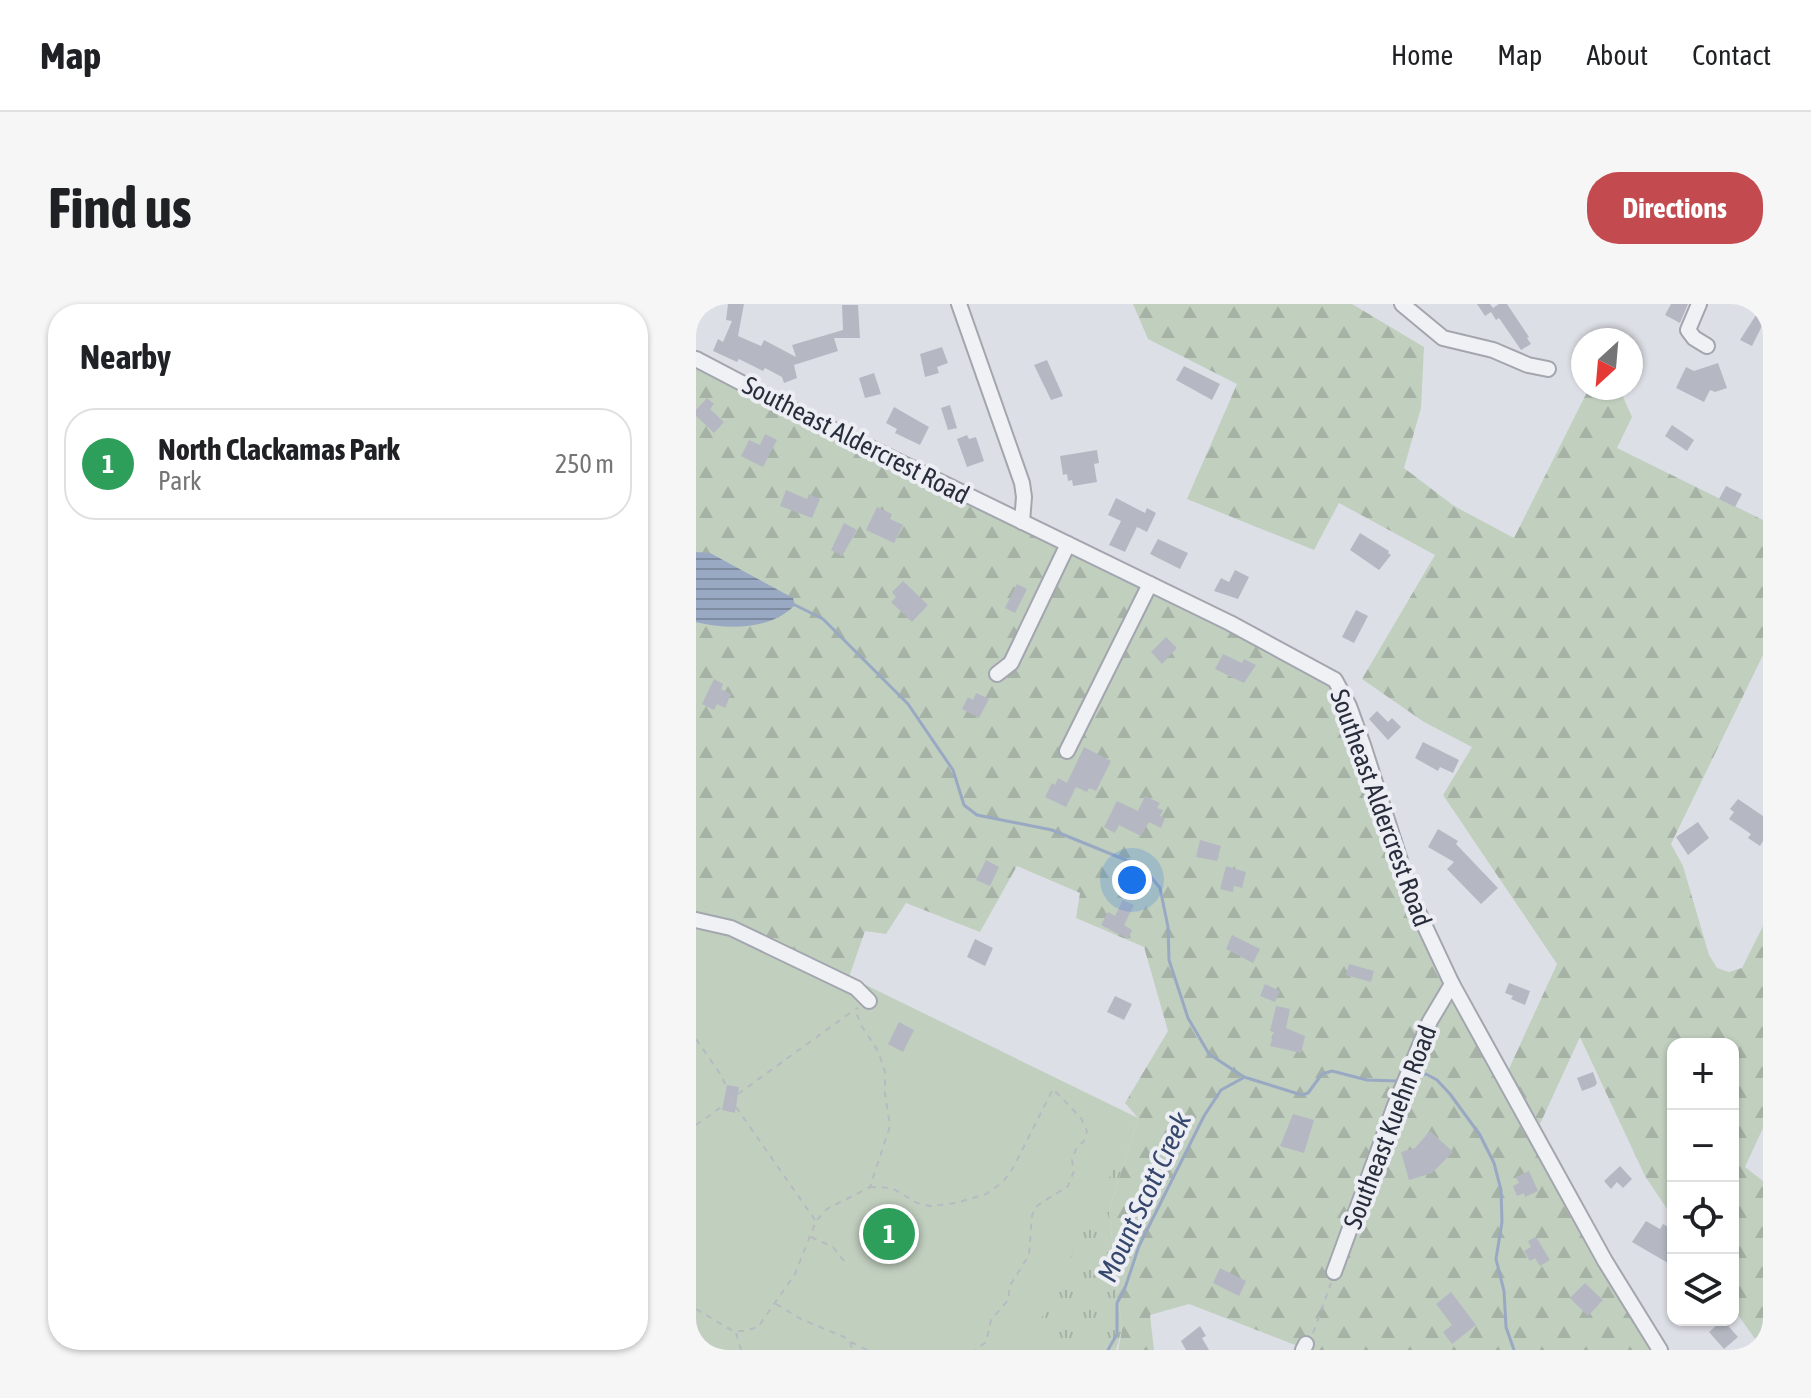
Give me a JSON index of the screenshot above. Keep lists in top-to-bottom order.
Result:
{
  "streets": {
    "street": ["Southeast Aldercrest Road", "Southeast Kuehn Road"]
  },
  "crossings": [
    ["Southeast Aldercrest Road", "Southeast Kuehn Road"]
  ],
  "water": ["Mount Scott Creek"],
  "north": "bottom left",
  "page": {
    "header": "Map",
    "nav": [
      "Home",
      "Map",
      "About",
      "Contact"
    ],
    "buttons": "Directions",
    "title": "Find us",
    "heading": "Nearby",
    "list": [
      {
        "mark": "1",
        "name": "North Clackamas Park",
        "note": "Park",
        "value": "250 m"
      }
    ],
    "map_buttons": ["+", "−"],
    "pins": "1"
  }
}
